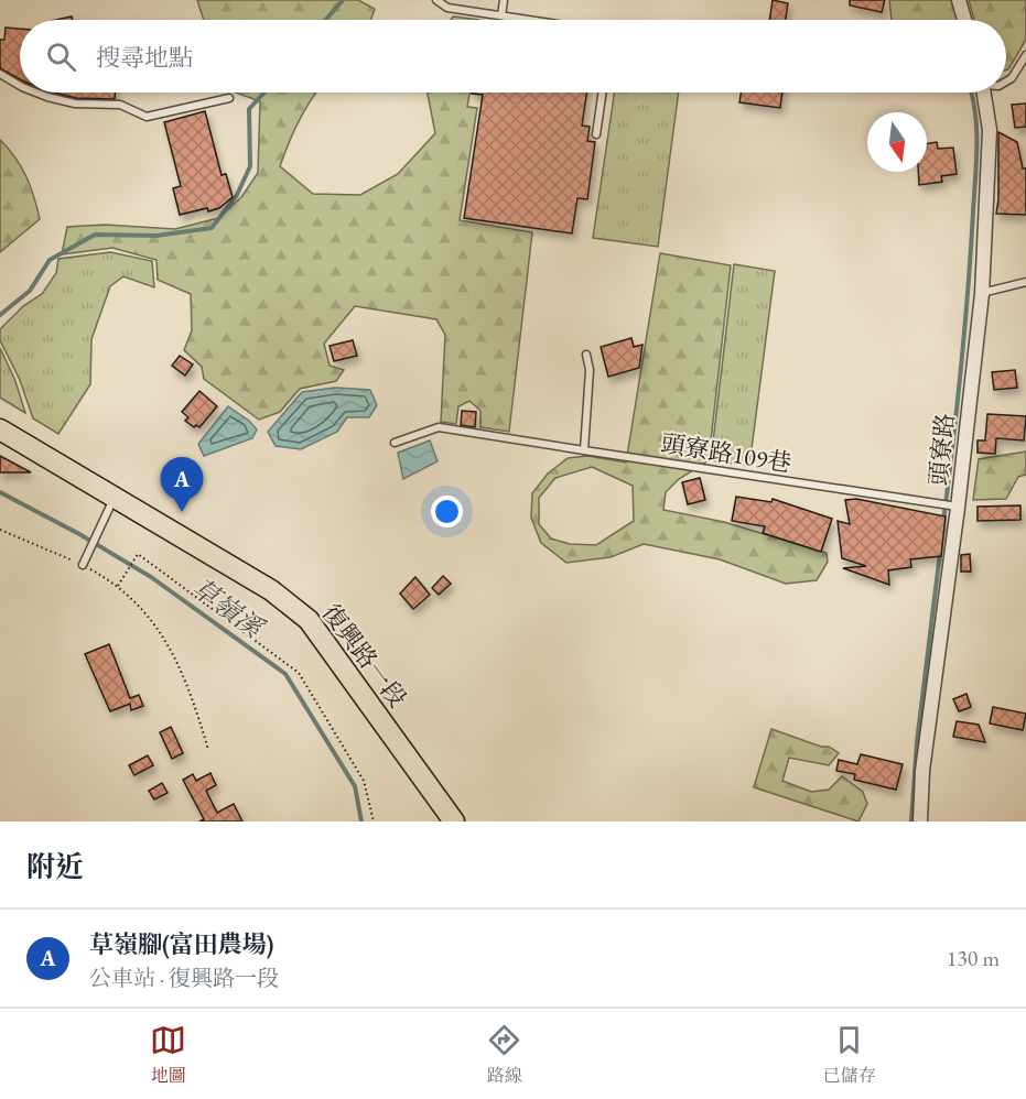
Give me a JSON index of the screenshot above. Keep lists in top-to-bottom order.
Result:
{
  "streets": {
    "main road": ["復興路一段"],
    "street": ["頭寮路"],
    "lane": ["頭寮路109巷"]
  },
  "crossings": [
    ["頭寮路", "頭寮路109巷"]
  ],
  "water": ["草嶺溪"],
  "north": "bottom",
  "page": {
    "search": "搜尋地點",
    "pins": "A",
    "heading": "附近",
    "list": [
      {
        "mark": "A",
        "name": "草嶺腳(富田農場)",
        "note": "公車站 · 復興路一段",
        "value": "130 m"
      }
    ],
    "nav": ["地圖", "路線", "已儲存"]
  }
}
